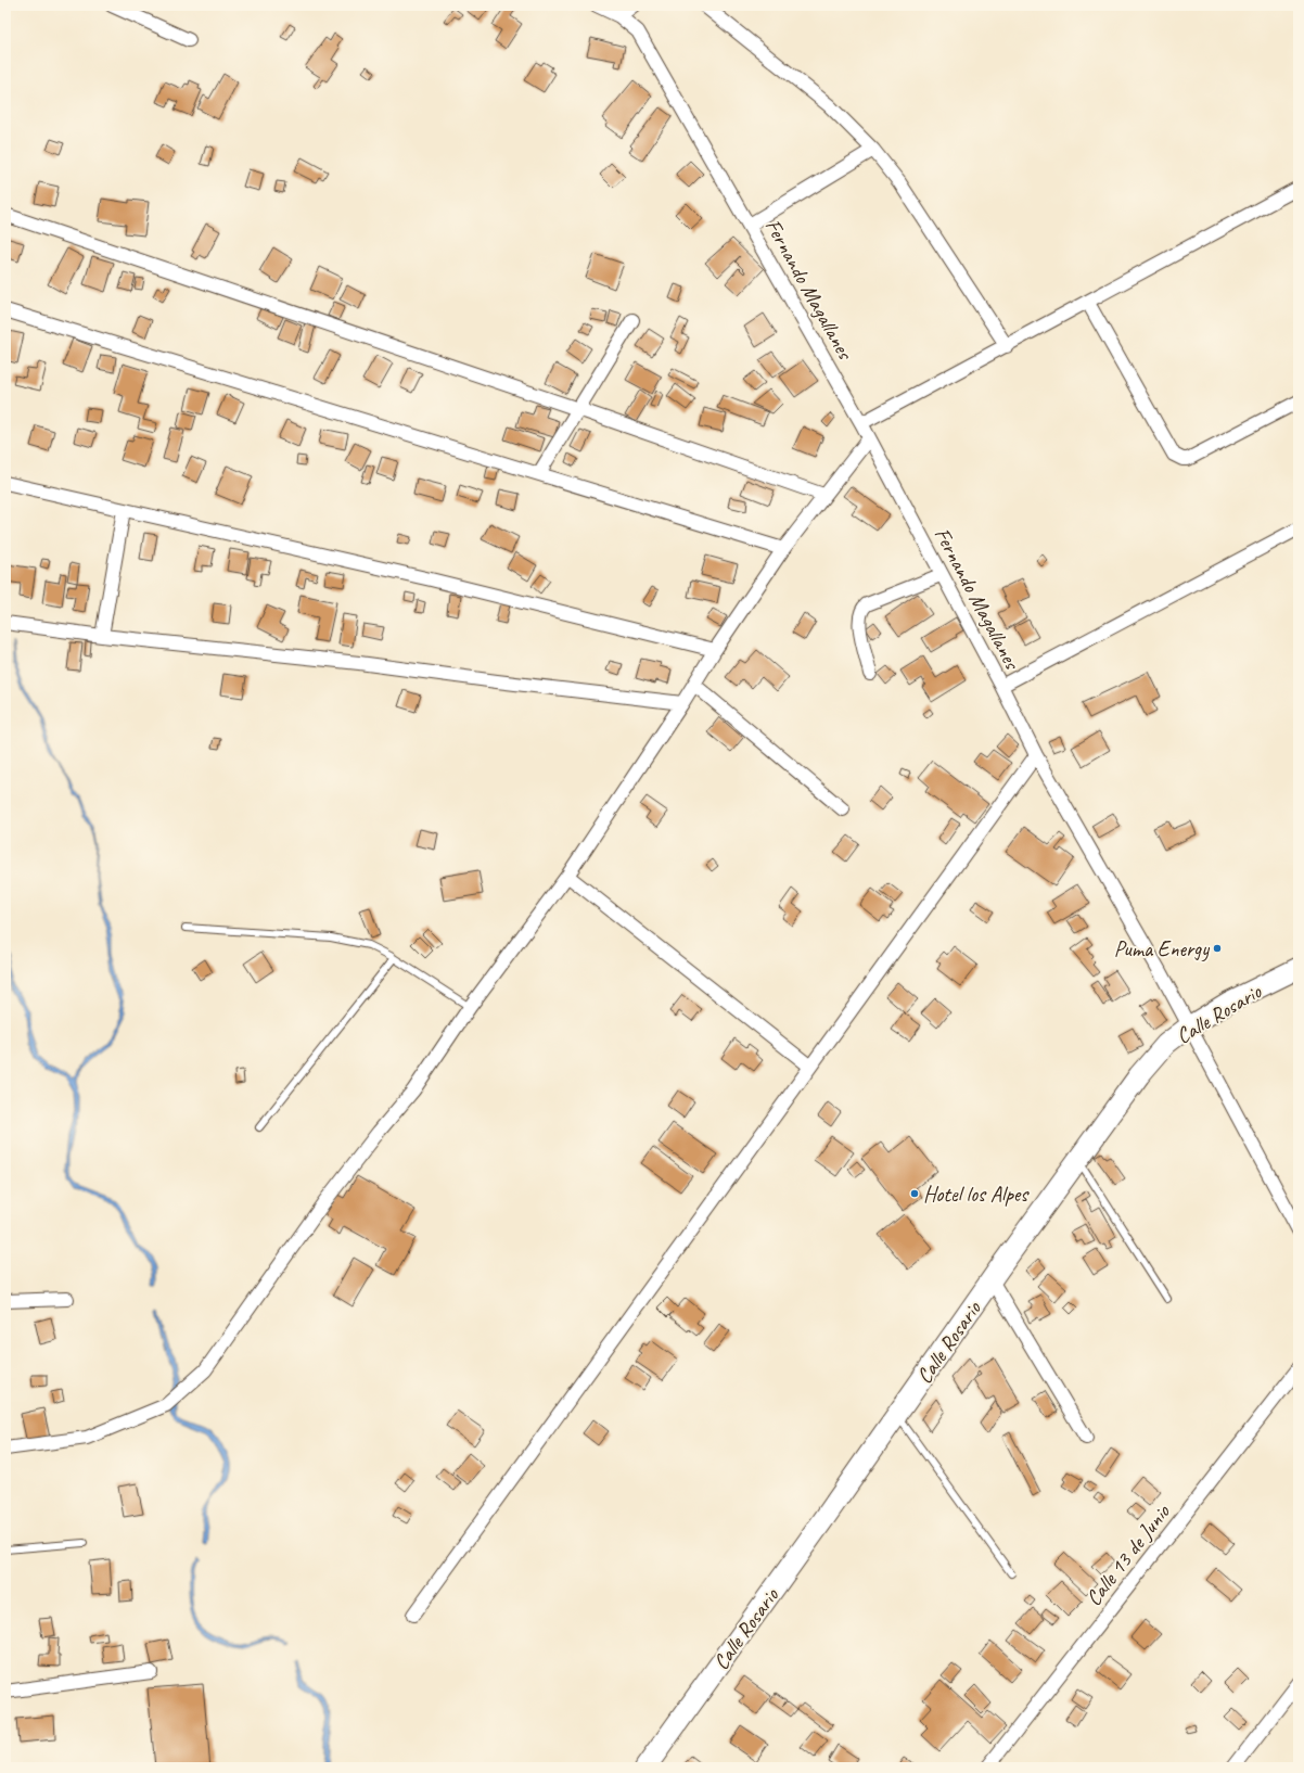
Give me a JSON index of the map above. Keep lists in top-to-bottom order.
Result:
{
  "streets": {
    "main road": ["Calle Rosario"],
    "street": ["Fernando Magallanes", "Calle 13 de Junio"]
  },
  "crossings": [
    ["Fernando Magallanes", "Calle Rosario"]
  ],
  "places": ["Puma Energy", "Hotel los Alpes"]
}
